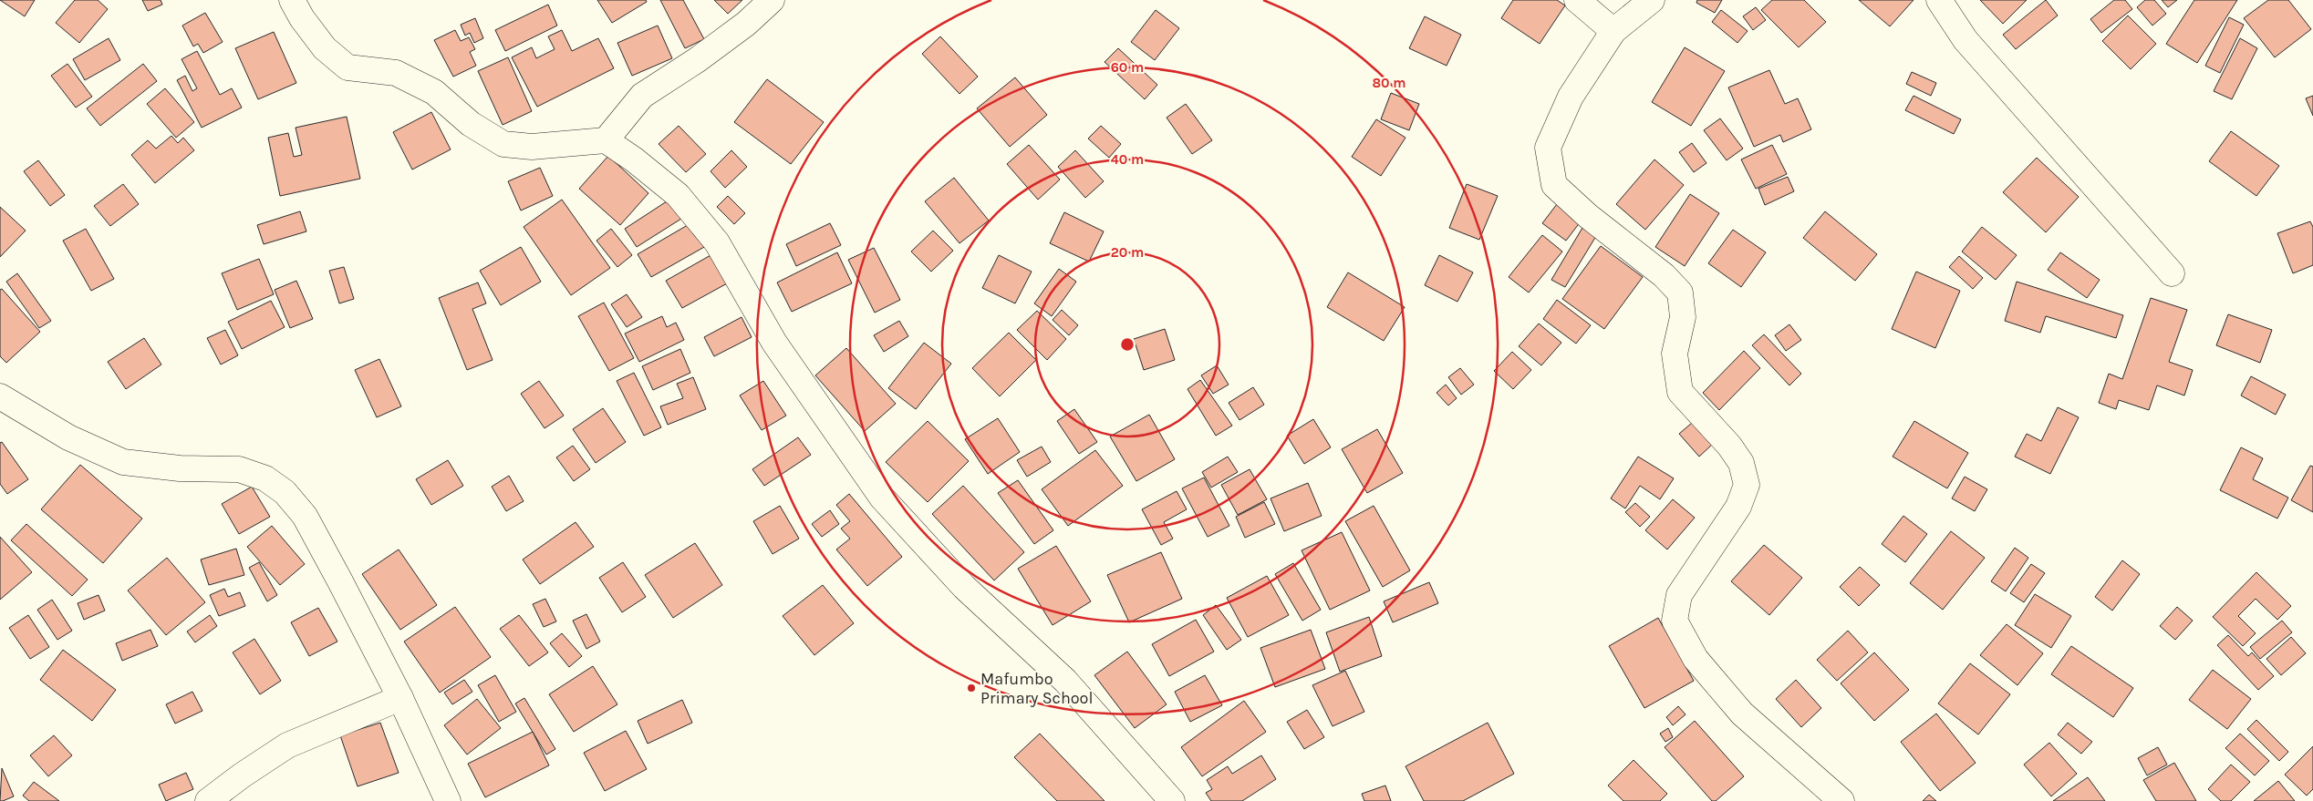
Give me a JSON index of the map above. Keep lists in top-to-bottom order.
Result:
{
  "places": ["Mafumbo Primary School"],
  "rings": [
    "60 m",
    "80 m",
    "40 m",
    "20 m"
  ]
}
